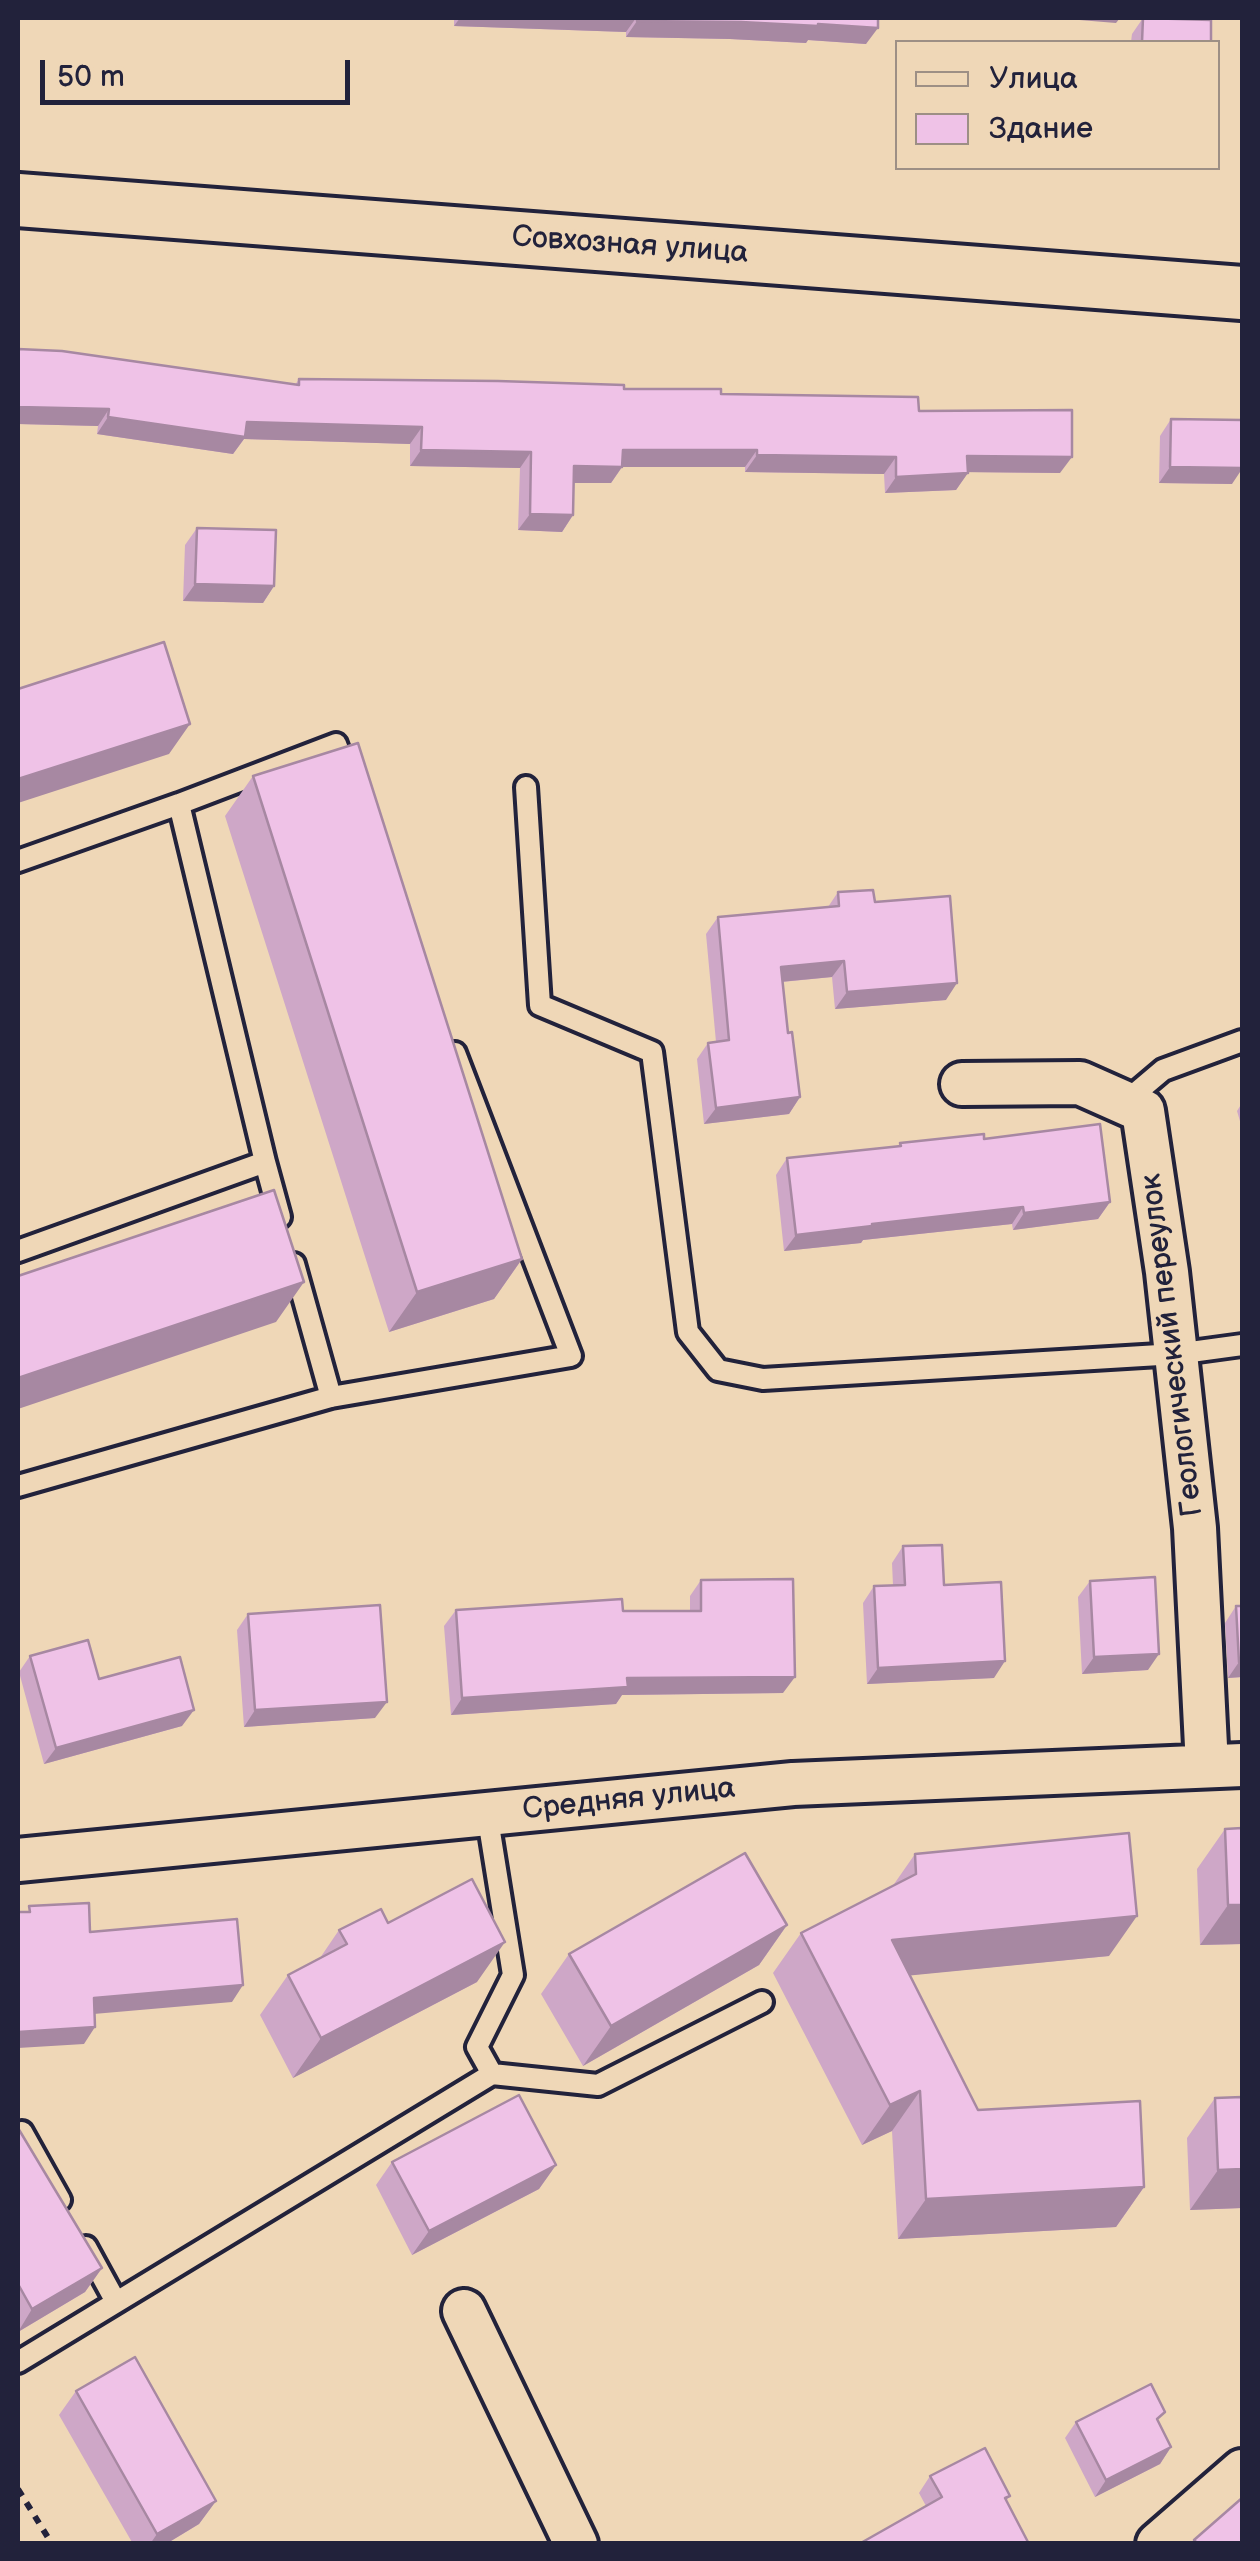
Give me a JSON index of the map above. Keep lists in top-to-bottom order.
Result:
{
  "streets": {
    "street": ["Совхозная улица", "Геологический переулок", "Средняя улица"]
  },
  "crossings": [
    ["Геологический переулок", "Средняя улица"]
  ],
  "legend": ["Улица", "Здание"],
  "scale_bar": "50 m"
}
